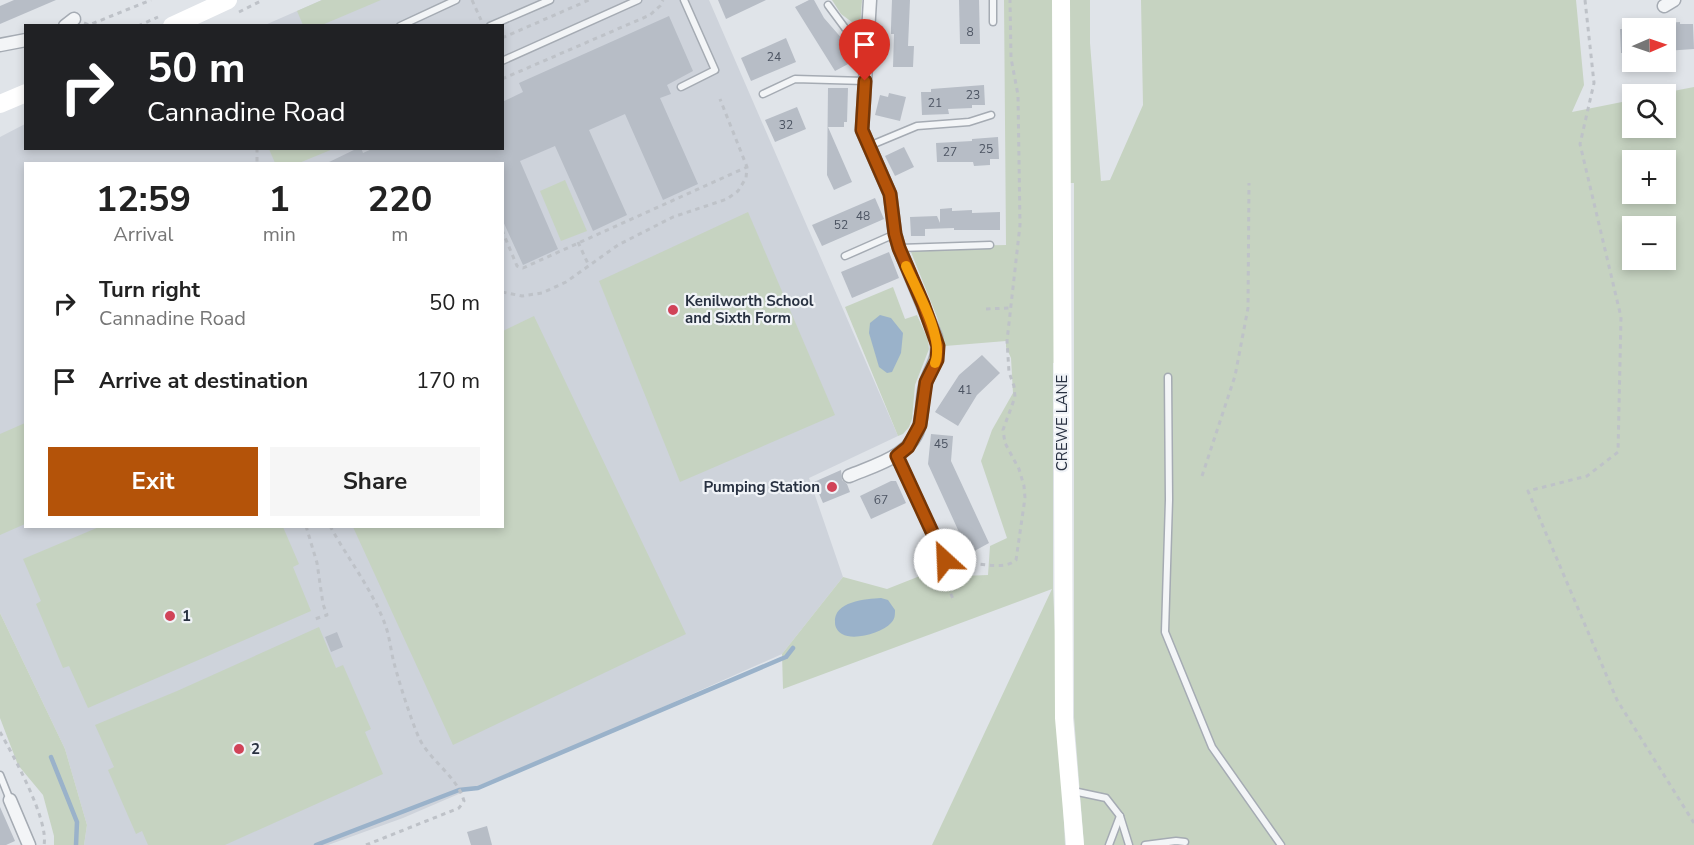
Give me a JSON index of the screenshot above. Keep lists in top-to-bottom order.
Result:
{
  "streets": {
    "street": ["CREWE LANE"]
  },
  "places": [
    "Kenilworth School and Sixth Form",
    "Pumping Station",
    "1",
    "2"
  ],
  "house_numbers": [
    "8",
    "24",
    "23",
    "21",
    "32",
    "25",
    "27",
    "48",
    "52",
    "41",
    "45",
    "67"
  ],
  "north": "right",
  "page": {
    "map_buttons": ["+", "−"],
    "turn": ["50 m", "Cannadine Road"],
    "eta": [
      "12:59",
      "Arrival",
      "1",
      "min",
      "220",
      "m"
    ],
    "list": [
      {
        "name": "Turn right",
        "note": "Cannadine Road",
        "value": "50 m"
      },
      {
        "name": "Arrive at destination",
        "value": "170 m"
      }
    ],
    "buttons": ["Exit", "Share"]
  }
}
